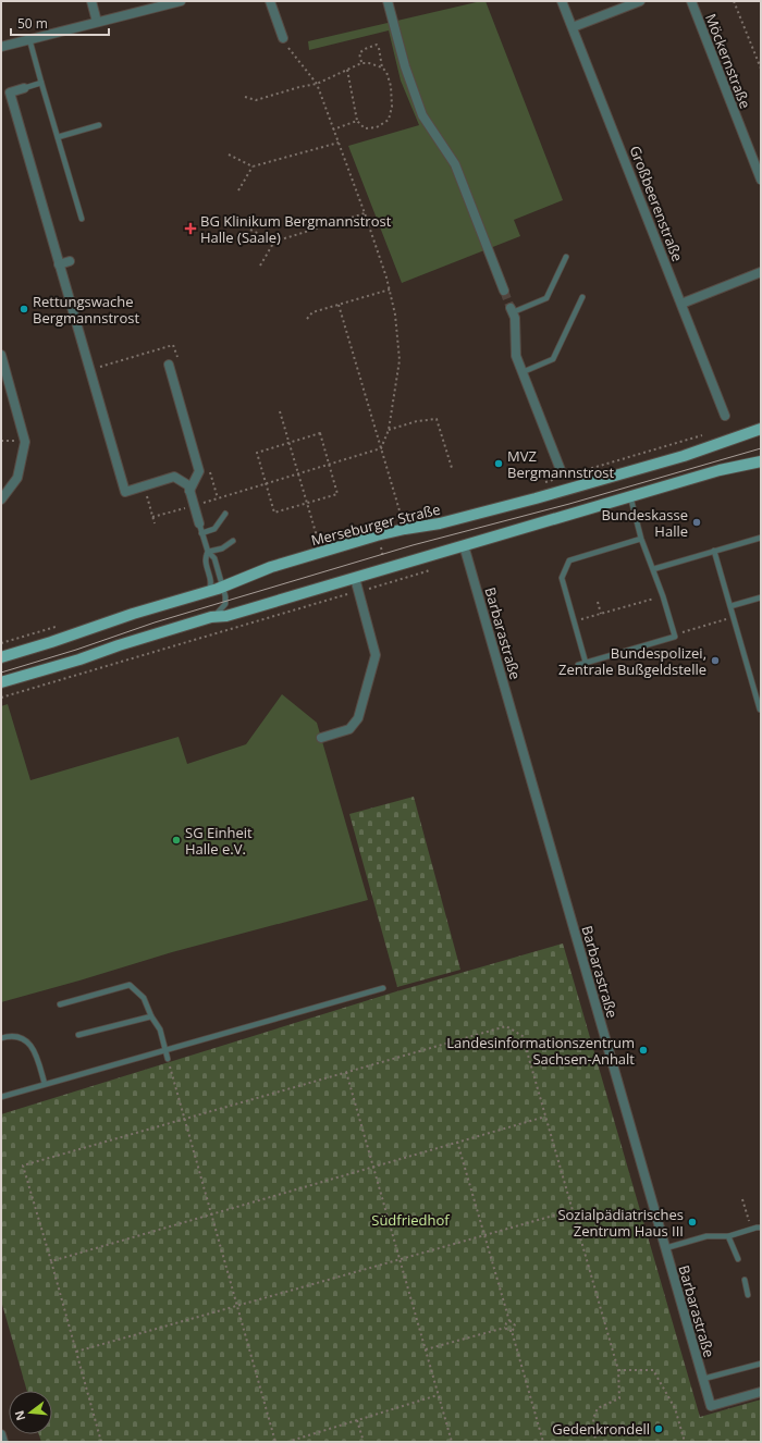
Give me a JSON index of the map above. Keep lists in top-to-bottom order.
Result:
{
  "streets": {
    "main road": ["Merseburger Straße"],
    "street": ["Möckernstraße", "Großbeerenstraße", "Barbarastraße"]
  },
  "parks": ["Südfriedhof"],
  "places": {
    "health": ["BG Klinikum Bergmannstrost Halle (Saale)"],
    "other": [
      "Rettungswache Bergmannstrost",
      "MVZ Bergmannstrost",
      "Bundeskasse Halle",
      "Bundespolizei, Zentrale Bußgeldstelle",
      "SG Einheit Halle e.V.",
      "Landesinformationszentrum Sachsen-Anhalt",
      "Sozialpädiatrisches Zentrum Haus III",
      "Gedenkrondell"
    ]
  },
  "scale_bar": "50 m",
  "north": "left"
}
